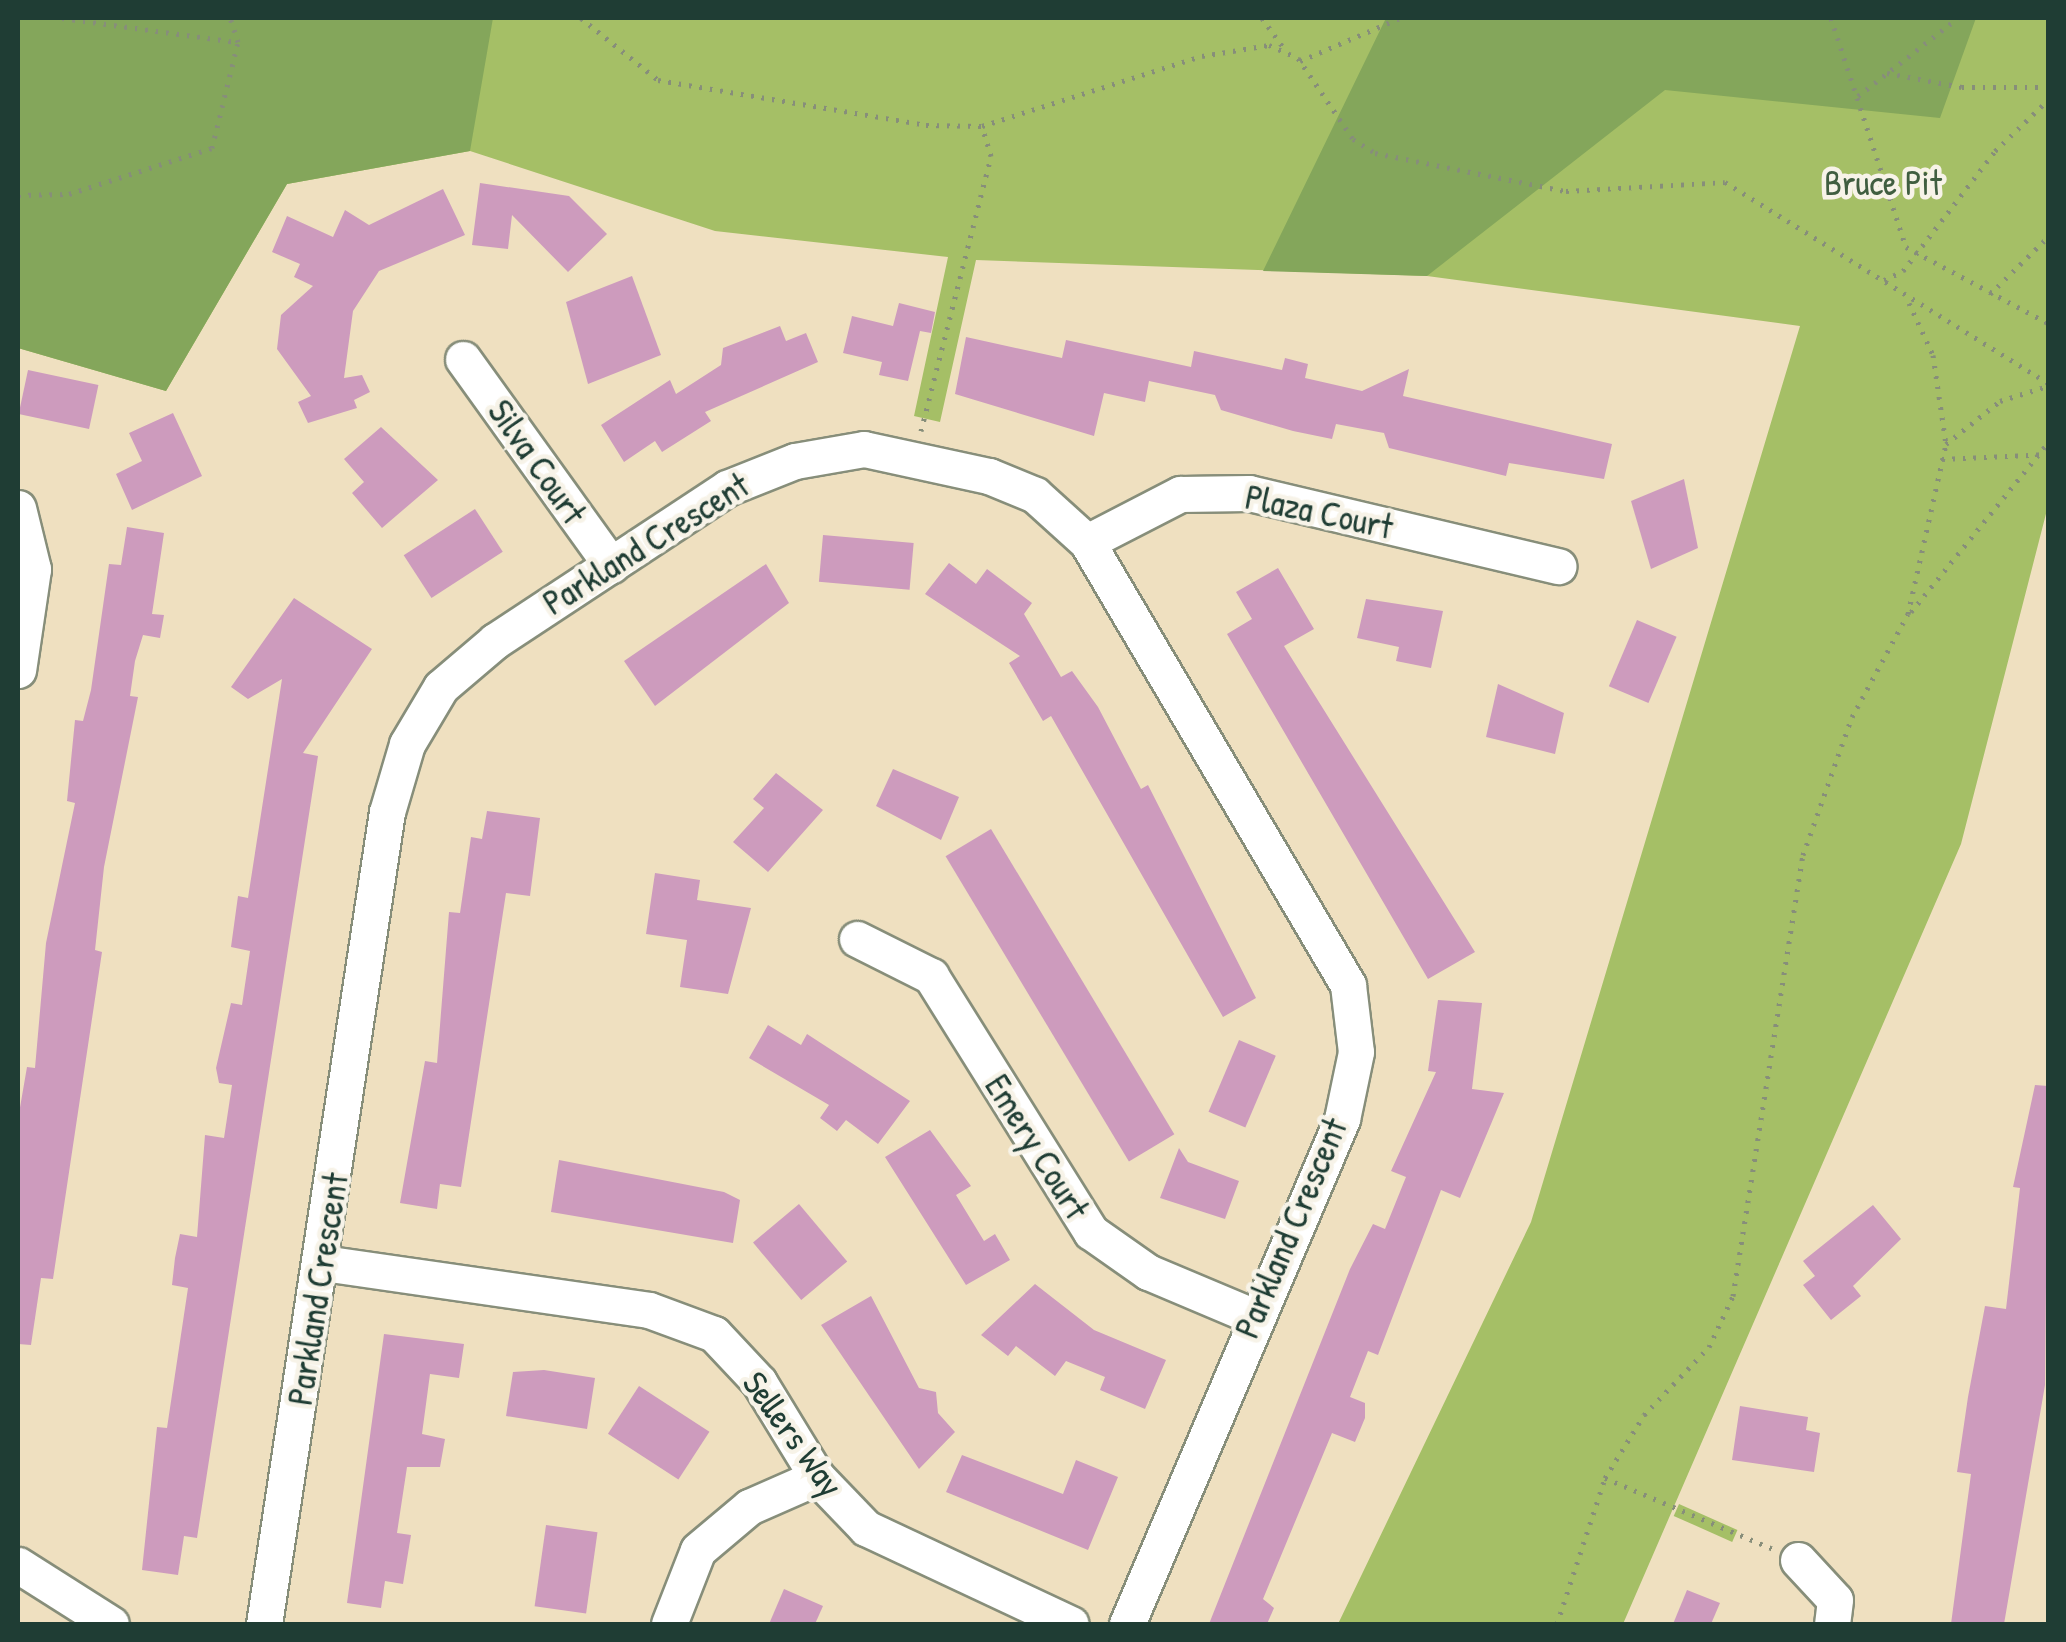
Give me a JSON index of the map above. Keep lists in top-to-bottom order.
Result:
{
  "streets": {
    "street": [
      "Silva Court",
      "Plaza Court",
      "Parkland Crescent",
      "Emery Court",
      "Sellers Way"
    ]
  },
  "crossings": [
    ["Silva Court", "Parkland Crescent"],
    ["Plaza Court", "Parkland Crescent"],
    ["Parkland Crescent", "Emery Court"],
    ["Parkland Crescent", "Sellers Way"]
  ],
  "parks": ["Bruce Pit"]
}
